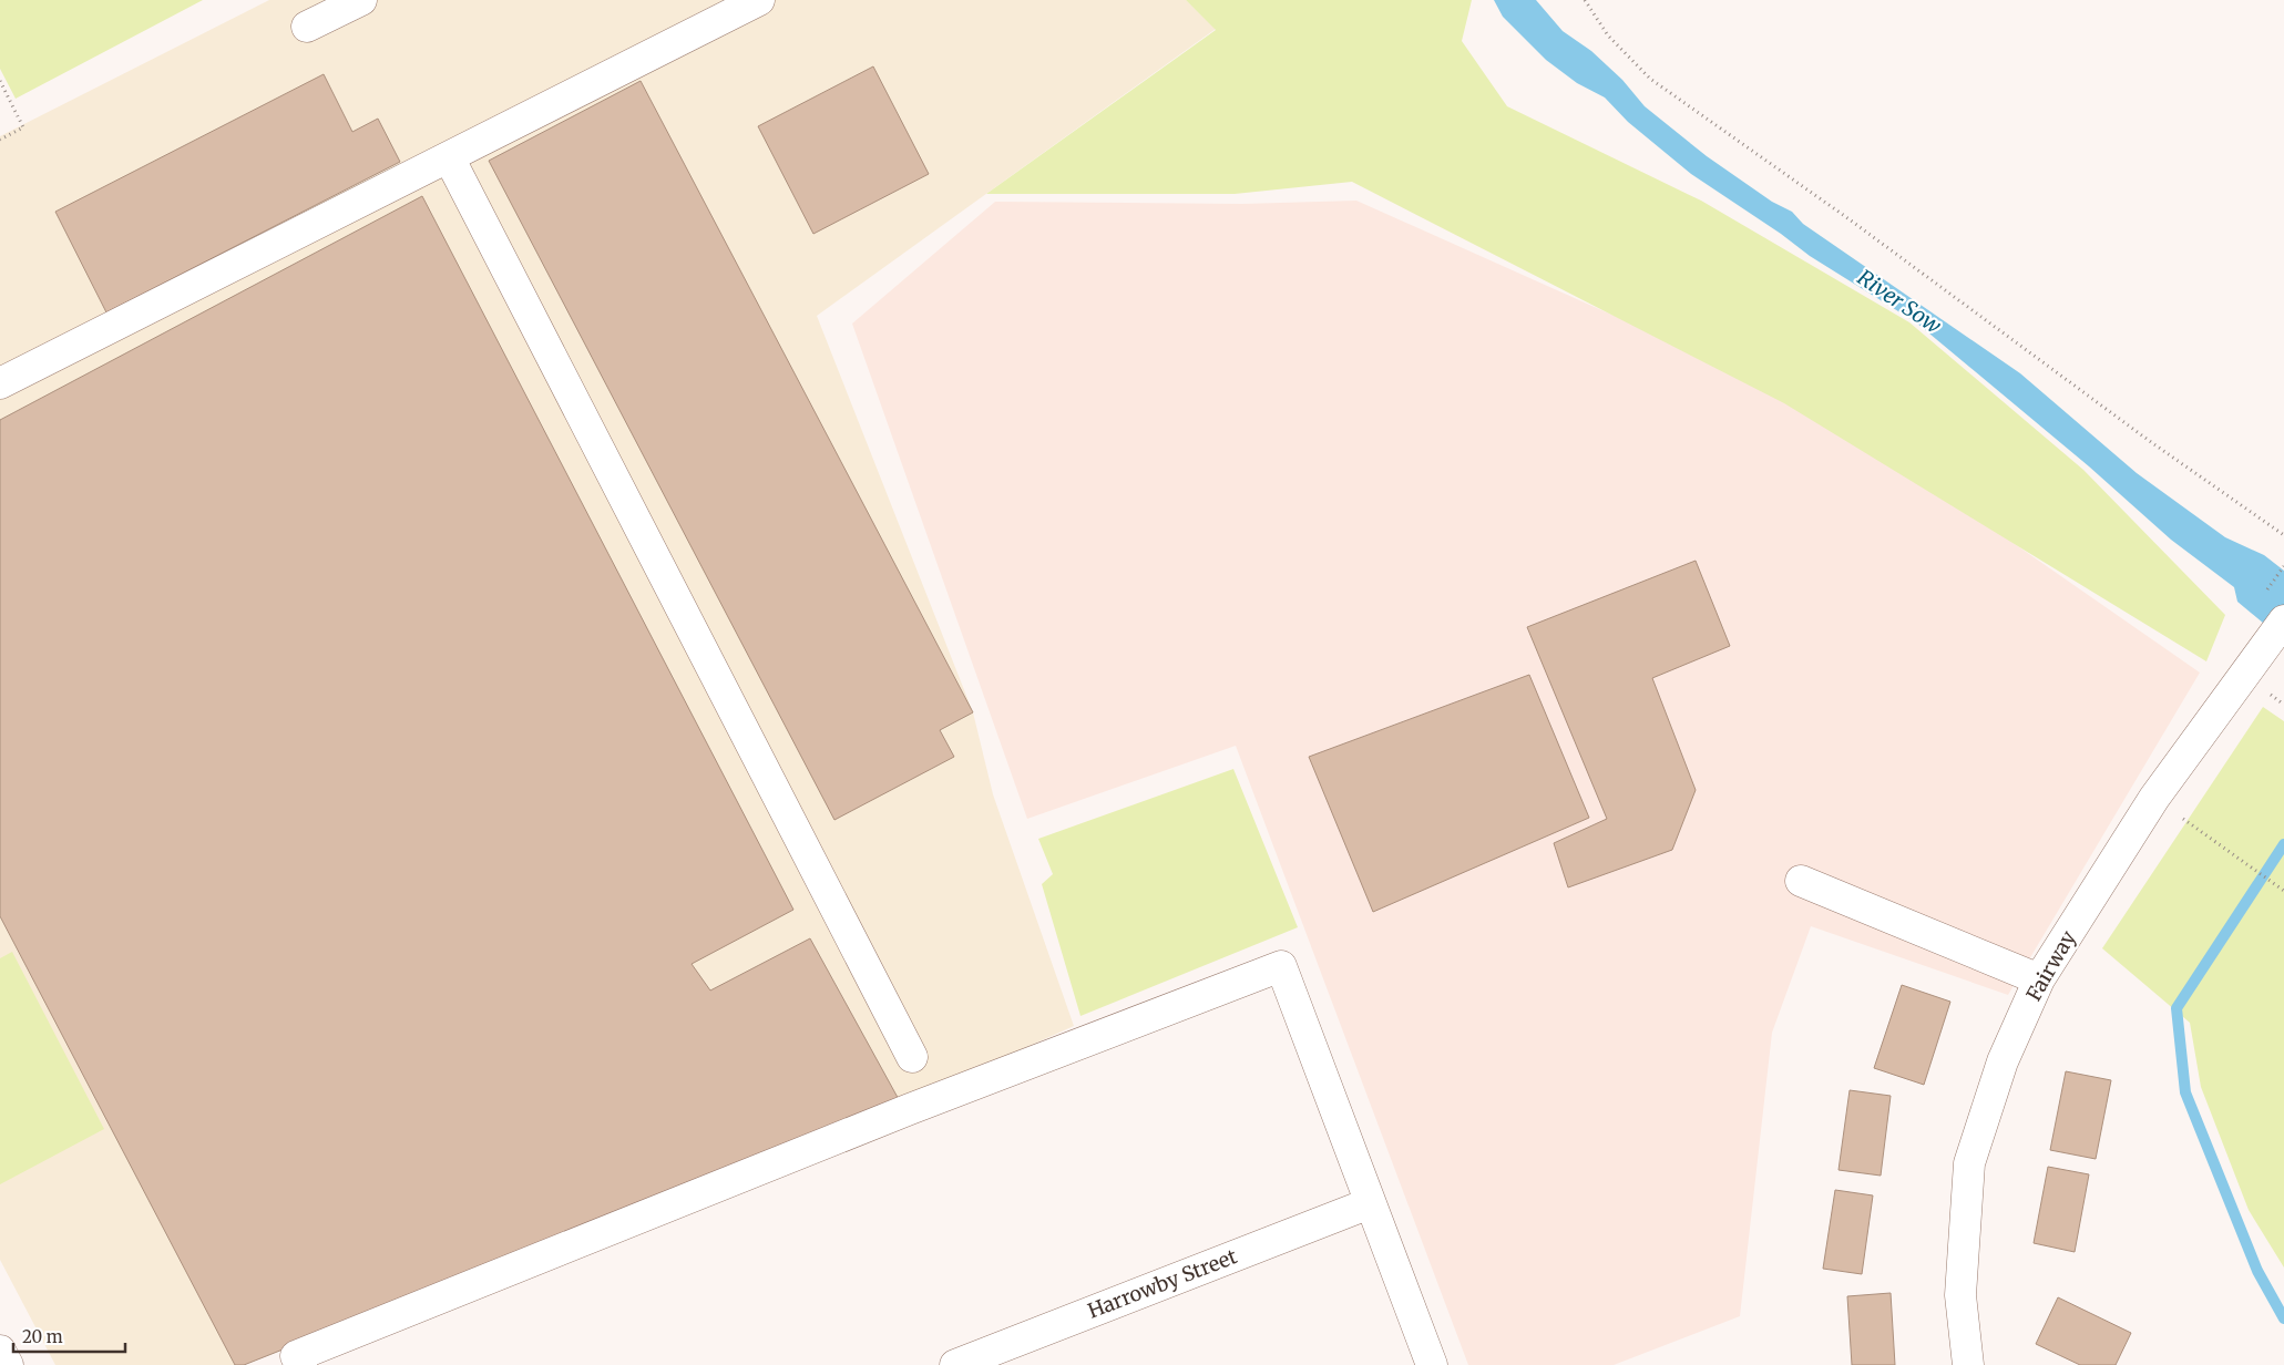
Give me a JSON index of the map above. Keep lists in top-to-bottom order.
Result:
{
  "streets": {
    "street": ["Fairway", "Harrowby Street"]
  },
  "water": ["River Sow"],
  "scale_bar": "20 m"
}
